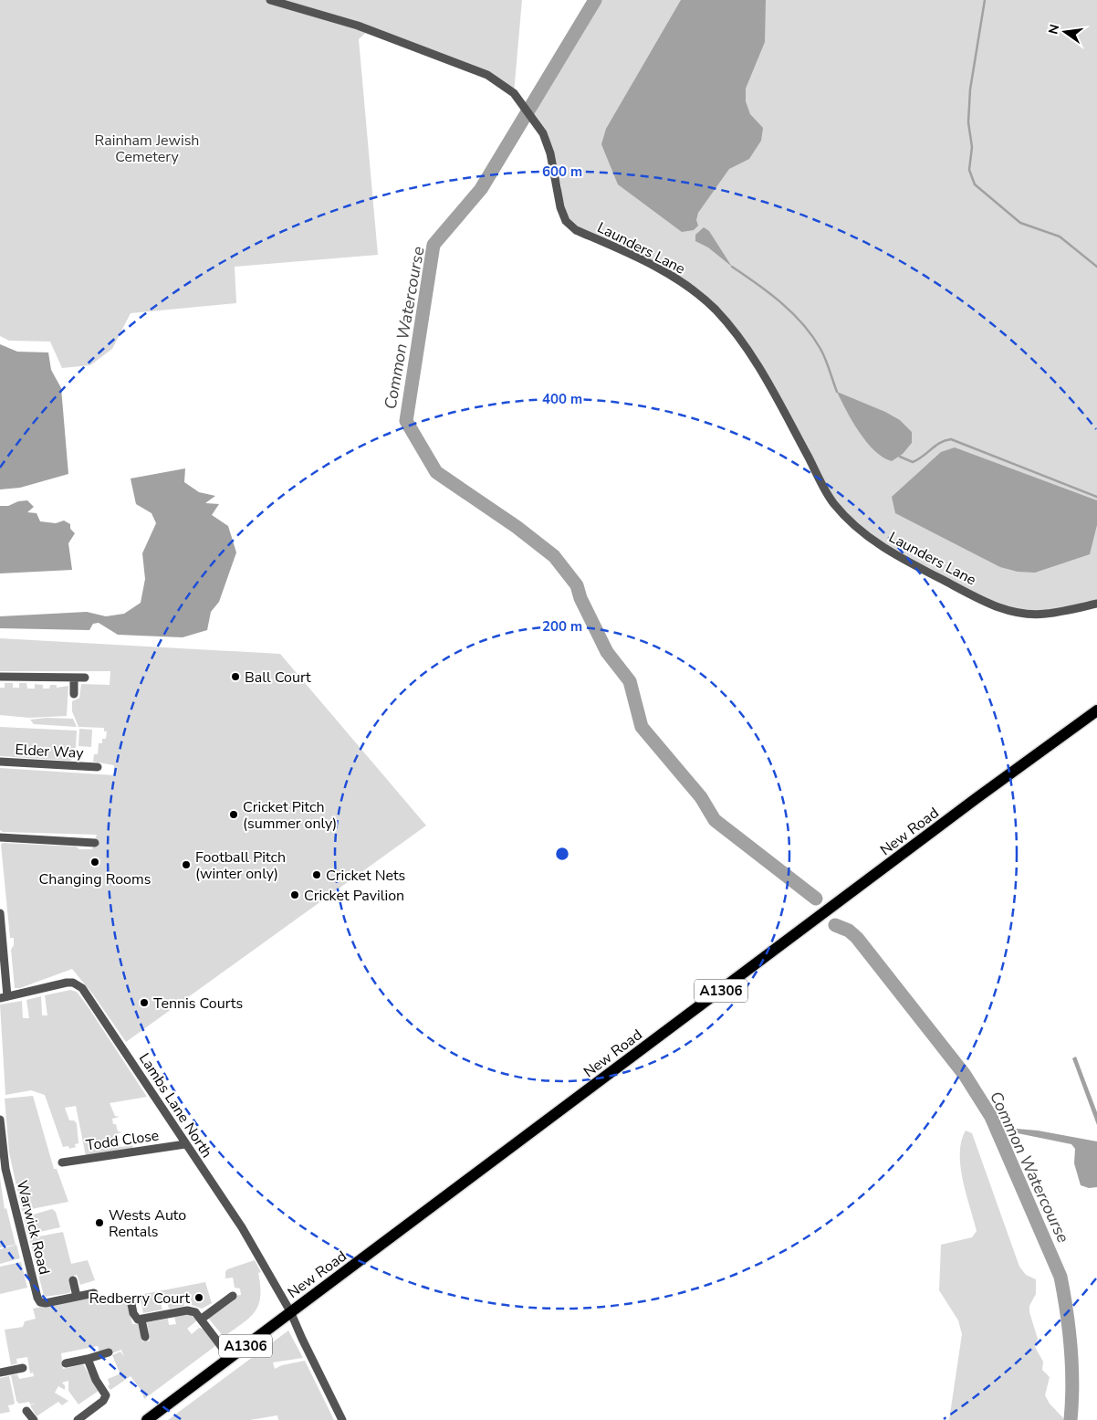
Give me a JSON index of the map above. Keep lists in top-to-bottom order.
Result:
{
  "streets": {
    "main road": ["New Road", "A1306"],
    "street": [
      "Launders Lane",
      "Elder Way",
      "Lambs Lane North",
      "Todd Close",
      "Warwick Road"
    ]
  },
  "crossings": [
    ["New Road", "Lambs Lane North"],
    ["Lambs Lane North", "Todd Close"]
  ],
  "water": ["Common Watercourse"],
  "parks": ["Rainham Jewish Cemetery"],
  "places": [
    "Ball Court",
    "Cricket Pitch (summer only)",
    "Changing Rooms",
    "Football Pitch (winter only)",
    "Cricket Nets",
    "Cricket Pavilion",
    "Tennis Courts",
    "Wests Auto Rentals",
    "Redberry Court"
  ],
  "north": "left",
  "rings": ["600 m", "400 m", "200 m"]
}
